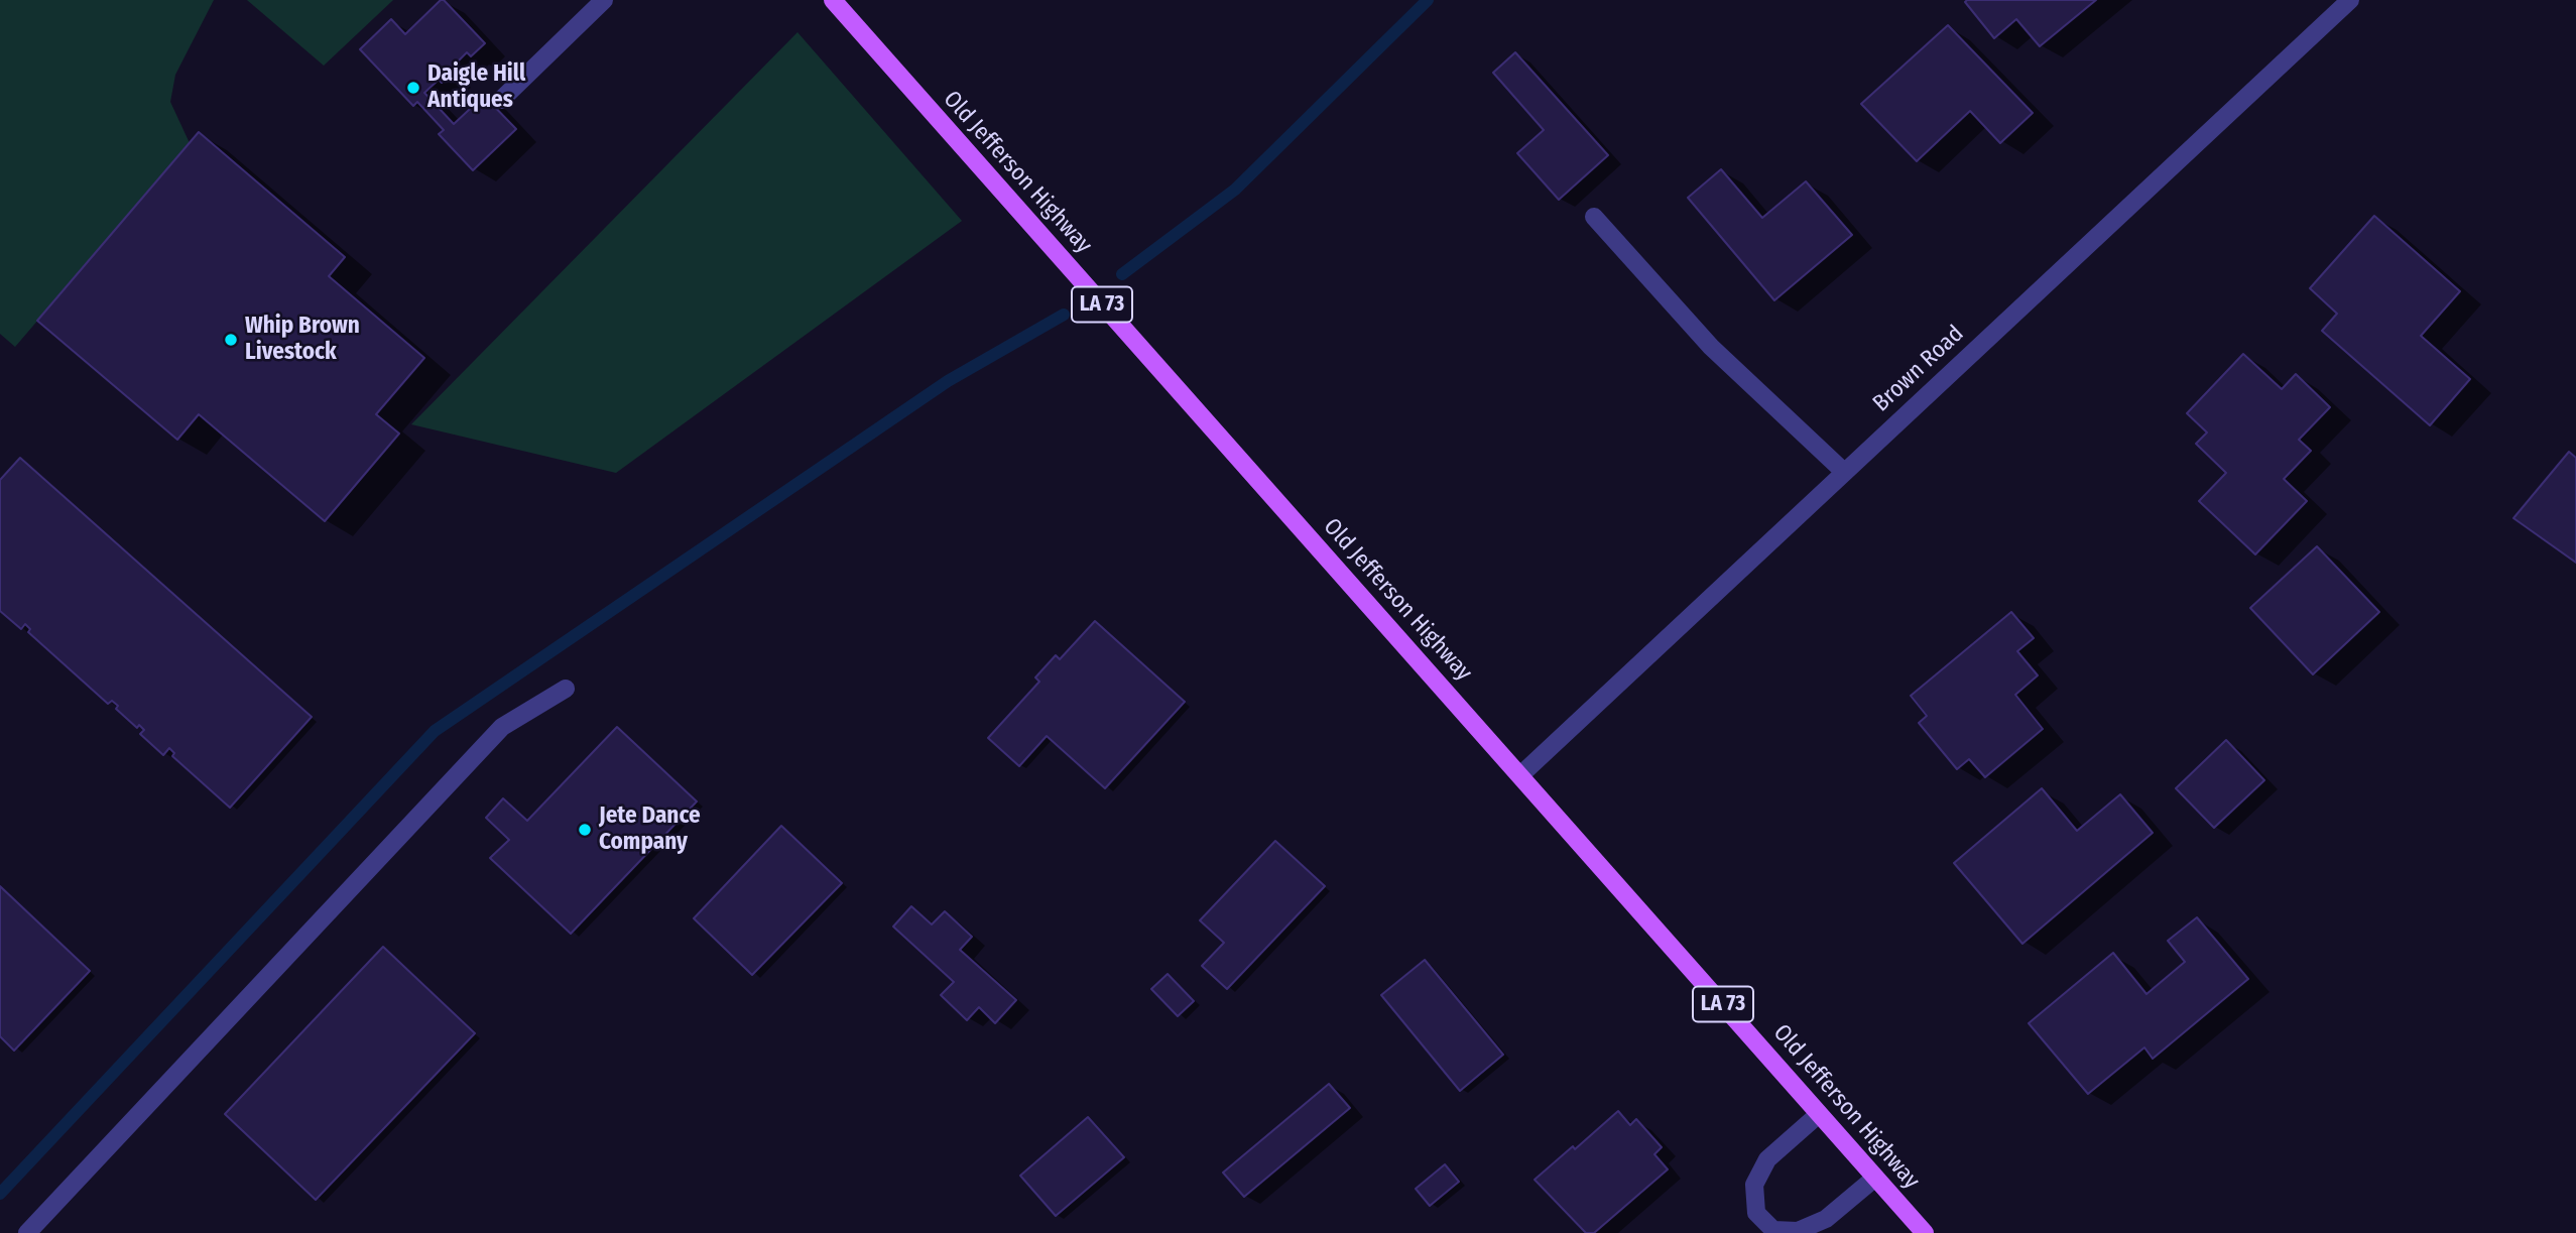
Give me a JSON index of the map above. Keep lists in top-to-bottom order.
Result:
{
  "streets": {
    "main road": ["Old Jefferson Highway", "LA 73"],
    "street": ["Brown Road"]
  },
  "crossings": [
    ["Old Jefferson Highway", "Brown Road"]
  ],
  "places": ["Daigle Hill Antiques", "Whip Brown Livestock", "Jete Dance Company"]
}
